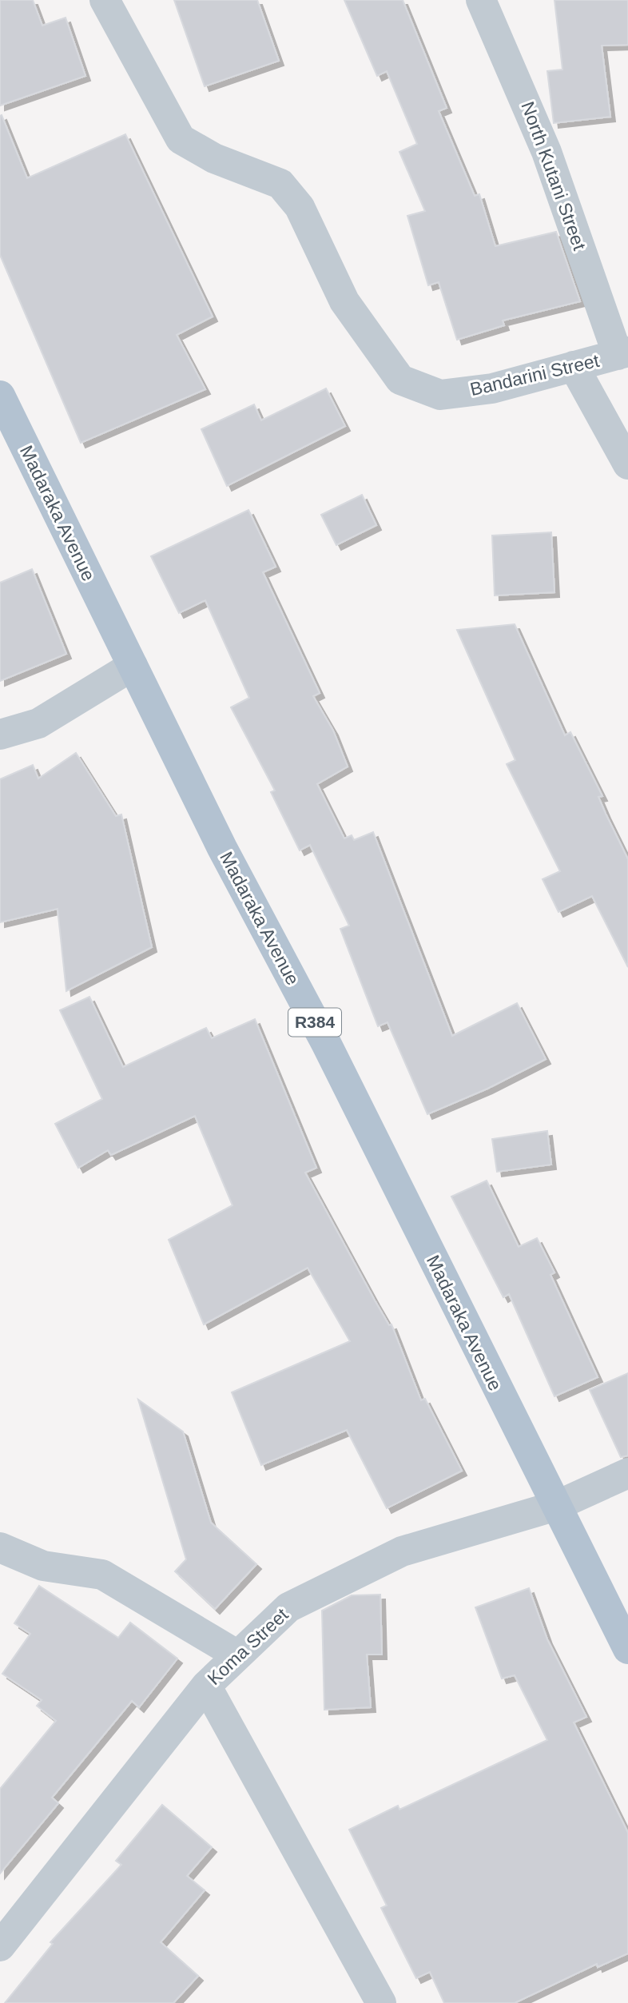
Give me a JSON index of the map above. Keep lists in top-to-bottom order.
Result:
{
  "streets": {
    "main road": ["Madaraka Avenue", "R384"],
    "street": ["North Kutani Street", "Bandarini Street", "Koma Street"]
  },
  "crossings": [
    ["North Kutani Street", "Bandarini Street"],
    ["Madaraka Avenue", "Koma Street"]
  ]
}
